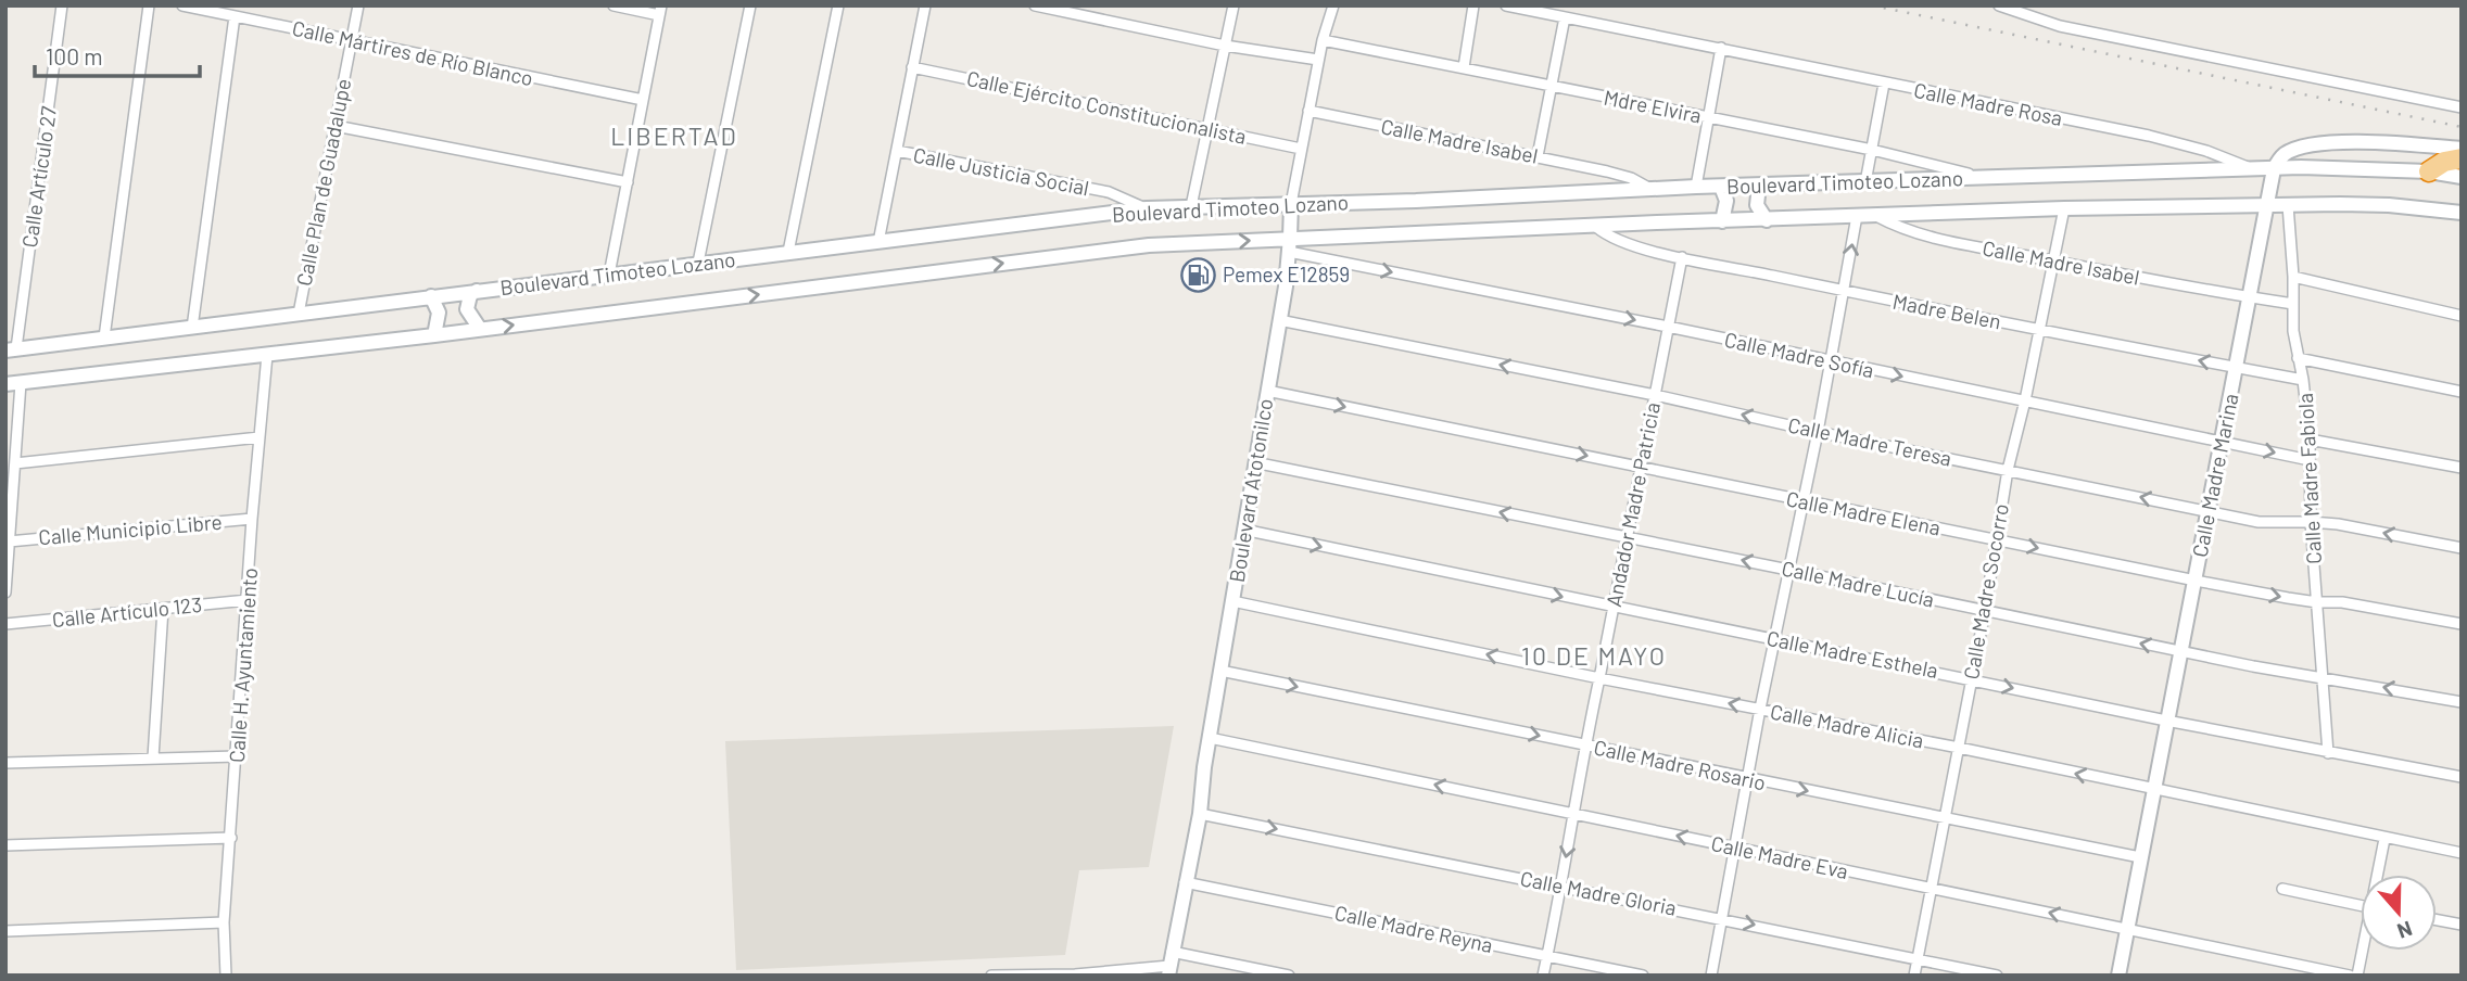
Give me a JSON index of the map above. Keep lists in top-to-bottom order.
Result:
{
  "streets": {
    "main road": ["Boulevard Timoteo Lozano", "Calle Madre Marina", "Boulevard Atotonilco"],
    "street": [
      "Calle Mártires de Río Blanco",
      "Calle Madre Rosa",
      "Mdre Elvira",
      "Calle Ejército Constitucionalista",
      "Calle Madre Isabel",
      "Calle Justicia Social",
      "Calle Artículo 27",
      "Calle Plan de Guadalupe",
      "Madre Belen",
      "Calle Madre Sofía",
      "Calle Madre Teresa",
      "Calle Madre Fabiola",
      "Andador Madre Patricia",
      "Calle Madre Elena",
      "Calle Municipio Libre",
      "Calle Madre Lucía",
      "Calle Madre Socorro",
      "Calle Artículo 123",
      "Calle Madre Esthela",
      "Calle H. Ayuntamiento",
      "Calle Madre Alicia",
      "Calle Madre Rosario",
      "Calle Madre Eva",
      "Calle Madre Gloria",
      "Calle Madre Reyna"
    ]
  },
  "crossings": [
    ["Calle Mártires de Río Blanco", "Calle Plan de Guadalupe"],
    ["Calle Madre Rosa", "Boulevard Timoteo Lozano"],
    ["Mdre Elvira", "Boulevard Timoteo Lozano"],
    ["Mdre Elvira", "Boulevard Atotonilco"],
    ["Calle Ejército Constitucionalista", "Boulevard Atotonilco"],
    ["Calle Madre Isabel", "Boulevard Timoteo Lozano"],
    ["Calle Madre Isabel", "Calle Madre Marina"],
    ["Calle Madre Isabel", "Calle Madre Fabiola"],
    ["Calle Madre Isabel", "Boulevard Atotonilco"],
    ["Calle Madre Isabel", "Calle Madre Socorro"],
    ["Calle Justicia Social", "Boulevard Timoteo Lozano"],
    ["Calle Artículo 27", "Boulevard Timoteo Lozano"],
    ["Calle Plan de Guadalupe", "Boulevard Timoteo Lozano"],
    ["Boulevard Timoteo Lozano", "Madre Belen"],
    ["Boulevard Timoteo Lozano", "Calle Madre Sofía"],
    ["Boulevard Timoteo Lozano", "Calle Madre Marina"],
    ["Boulevard Timoteo Lozano", "Calle Madre Fabiola"],
    ["Boulevard Timoteo Lozano", "Boulevard Atotonilco"],
    ["Boulevard Timoteo Lozano", "Calle Madre Socorro"],
    ["Boulevard Timoteo Lozano", "Calle H. Ayuntamiento"],
    ["Madre Belen", "Calle Madre Marina"],
    ["Madre Belen", "Calle Madre Fabiola"],
    ["Madre Belen", "Andador Madre Patricia"],
    ["Madre Belen", "Calle Madre Socorro"],
    ["Calle Madre Sofía", "Calle Madre Marina"],
    ["Calle Madre Sofía", "Calle Madre Fabiola"],
    ["Calle Madre Sofía", "Boulevard Atotonilco"],
    ["Calle Madre Sofía", "Andador Madre Patricia"],
    ["Calle Madre Sofía", "Calle Madre Socorro"],
    ["Calle Madre Teresa", "Calle Madre Marina"],
    ["Calle Madre Teresa", "Calle Madre Fabiola"],
    ["Calle Madre Teresa", "Boulevard Atotonilco"],
    ["Calle Madre Teresa", "Andador Madre Patricia"],
    ["Calle Madre Teresa", "Calle Madre Socorro"],
    ["Calle Madre Marina", "Calle Madre Elena"],
    ["Calle Madre Marina", "Calle Madre Lucía"],
    ["Calle Madre Marina", "Calle Madre Esthela"],
    ["Calle Madre Marina", "Calle Madre Alicia"],
    ["Calle Madre Marina", "Calle Madre Rosario"],
    ["Calle Madre Marina", "Calle Madre Eva"],
    ["Calle Madre Fabiola", "Calle Madre Elena"],
    ["Calle Madre Fabiola", "Calle Madre Lucía"],
    ["Calle Madre Fabiola", "Calle Madre Esthela"],
    ["Boulevard Atotonilco", "Calle Madre Elena"],
    ["Boulevard Atotonilco", "Calle Madre Lucía"],
    ["Boulevard Atotonilco", "Calle Madre Esthela"],
    ["Boulevard Atotonilco", "Calle Madre Alicia"],
    ["Boulevard Atotonilco", "Calle Madre Rosario"],
    ["Boulevard Atotonilco", "Calle Madre Eva"],
    ["Boulevard Atotonilco", "Calle Madre Gloria"],
    ["Boulevard Atotonilco", "Calle Madre Reyna"],
    ["Andador Madre Patricia", "Calle Madre Elena"],
    ["Andador Madre Patricia", "Calle Madre Lucía"],
    ["Andador Madre Patricia", "Calle Madre Esthela"],
    ["Andador Madre Patricia", "Calle Madre Alicia"],
    ["Andador Madre Patricia", "Calle Madre Rosario"],
    ["Andador Madre Patricia", "Calle Madre Eva"],
    ["Andador Madre Patricia", "Calle Madre Gloria"],
    ["Andador Madre Patricia", "Calle Madre Reyna"],
    ["Calle Madre Elena", "Calle Madre Socorro"],
    ["Calle Municipio Libre", "Calle H. Ayuntamiento"],
    ["Calle Madre Lucía", "Calle Madre Socorro"],
    ["Calle Madre Socorro", "Calle Madre Esthela"],
    ["Calle Madre Socorro", "Calle Madre Alicia"],
    ["Calle Madre Socorro", "Calle Madre Rosario"],
    ["Calle Madre Socorro", "Calle Madre Eva"],
    ["Calle Madre Socorro", "Calle Madre Gloria"],
    ["Calle Artículo 123", "Calle H. Ayuntamiento"]
  ],
  "one_way": [
    "Calle Madre Sofía",
    "Calle Madre Teresa",
    "Calle Madre Elena",
    "Calle Madre Lucía",
    "Calle Madre Esthela",
    "Calle Madre Alicia",
    "Calle Madre Rosario",
    "Calle Madre Eva",
    "Calle Madre Gloria"
  ],
  "districts": ["LIBERTAD", "10 DE MAYO"],
  "places": {
    "fuel station": ["Pemex E12859"]
  },
  "scale_bar": "100 m",
  "north": "bottom"
}
